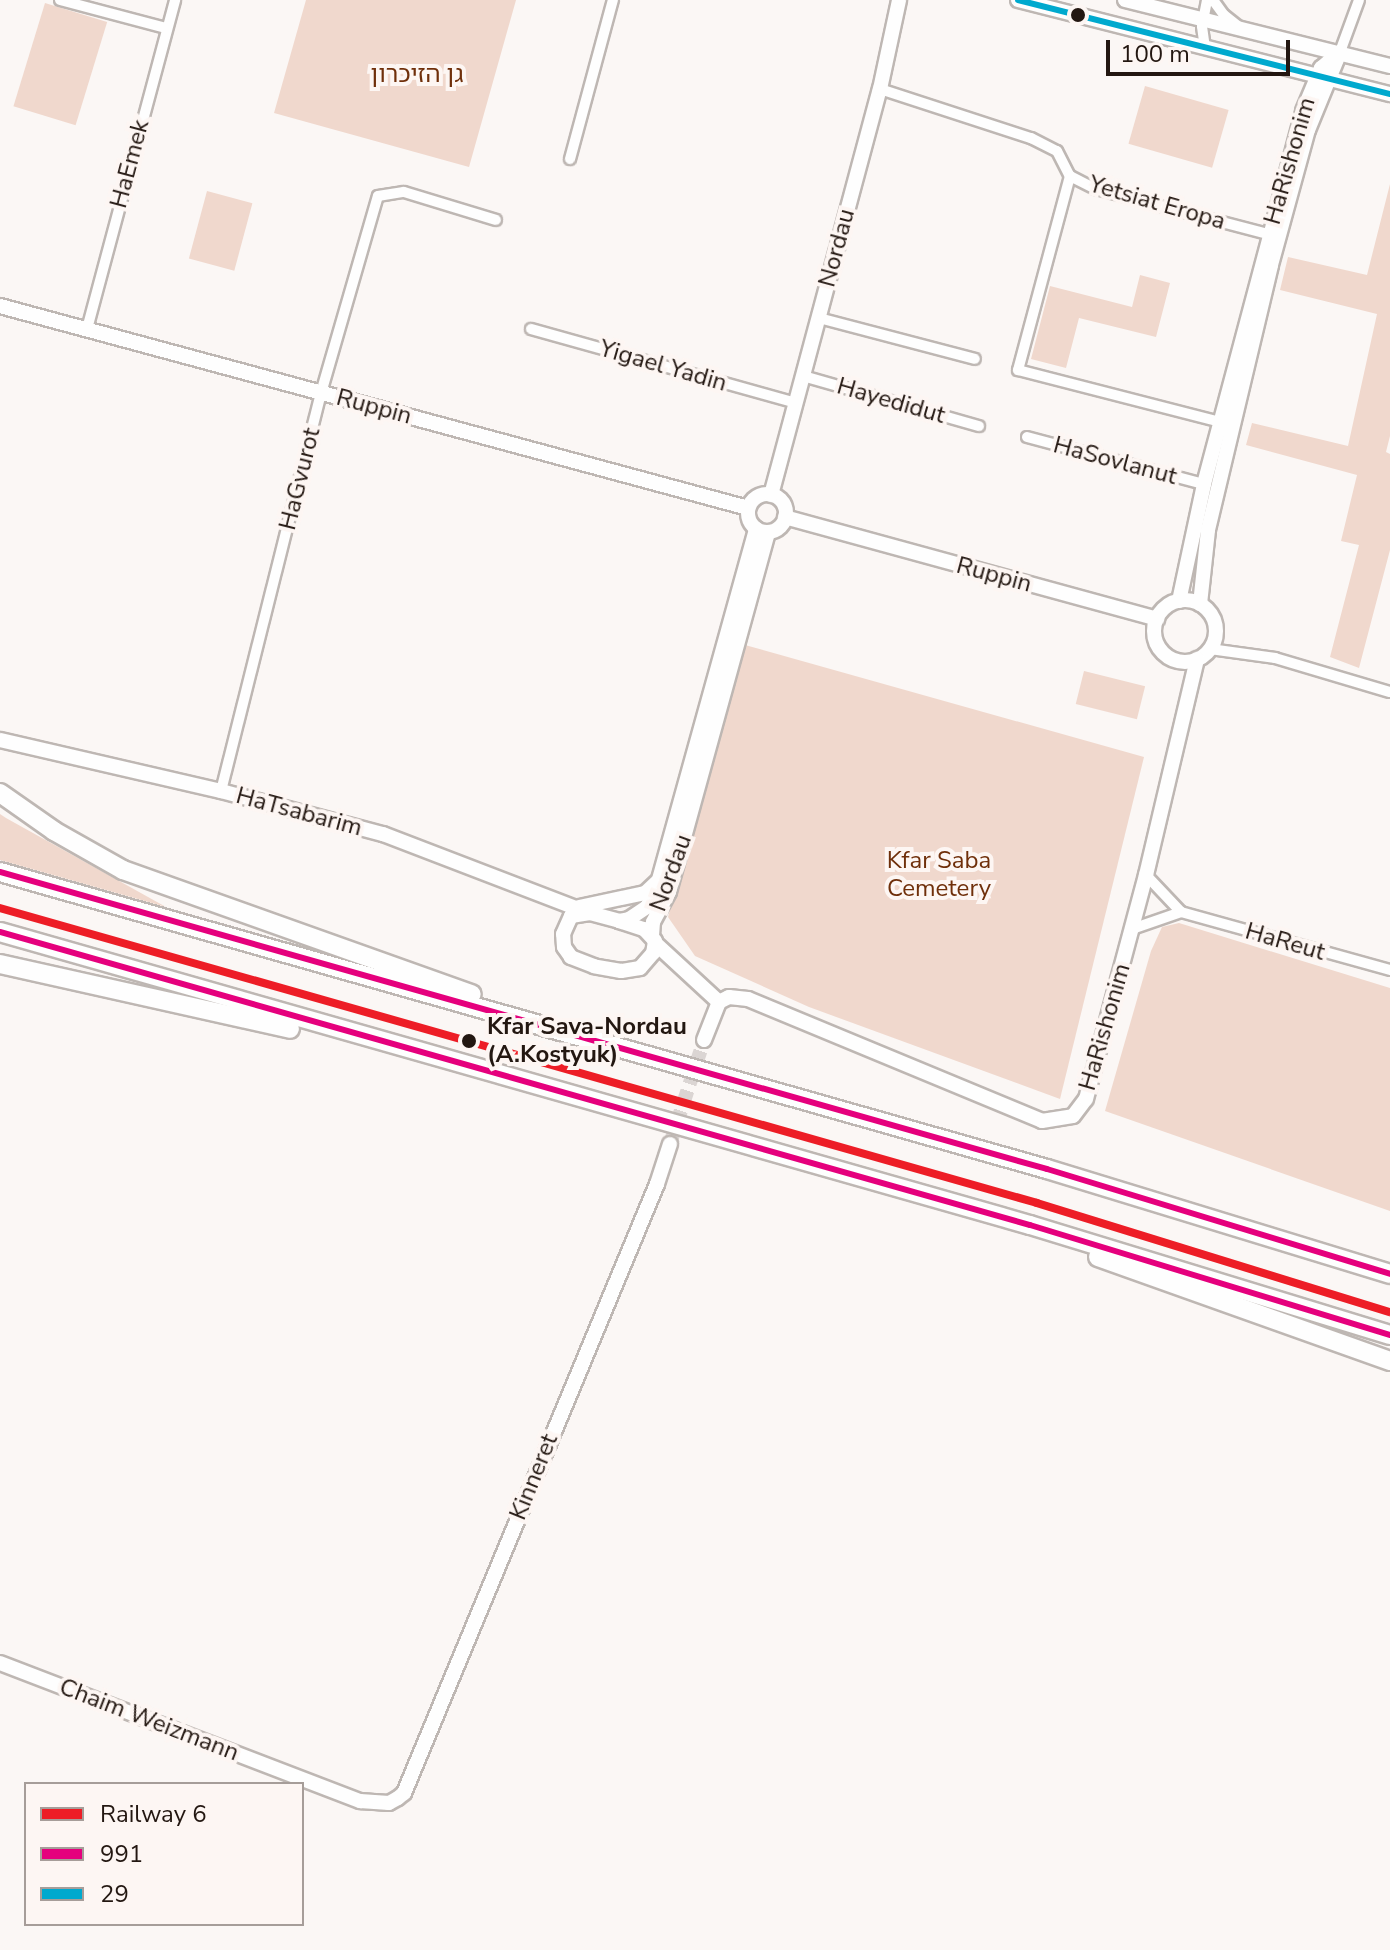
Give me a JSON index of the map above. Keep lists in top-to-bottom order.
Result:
{
  "streets": {
    "street": [
      "HaRishonim",
      "HaEmek",
      "Yetsiat Eropa",
      "Nordau",
      "Yigael Yadin",
      "Hayedidut",
      "Ruppin",
      "HaSovlanut",
      "HaGvurot",
      "HaTsabarim",
      "HaReut",
      "Kinneret",
      "Chaim Weizmann"
    ]
  },
  "crossings": [
    ["HaRishonim", "Yetsiat Eropa"],
    ["HaRishonim", "Ruppin"],
    ["HaRishonim", "HaSovlanut"],
    ["HaEmek", "Ruppin"],
    ["Yetsiat Eropa", "Nordau"],
    ["Nordau", "Yigael Yadin"],
    ["Nordau", "Hayedidut"],
    ["Nordau", "Ruppin"],
    ["Nordau", "HaTsabarim"],
    ["Ruppin", "HaGvurot"],
    ["HaGvurot", "HaTsabarim"],
    ["Kinneret", "Chaim Weizmann"]
  ],
  "parks": ["גן הזיכרון", "Kfar Saba Cemetery"],
  "places": ["Kfar Sava-Nordau (A.Kostyuk)"],
  "lines": ["transit line 29", "transit line 991", "rail line 6"],
  "legend": ["Railway 6", "991", "29"],
  "scale_bar": "100 m"
}
